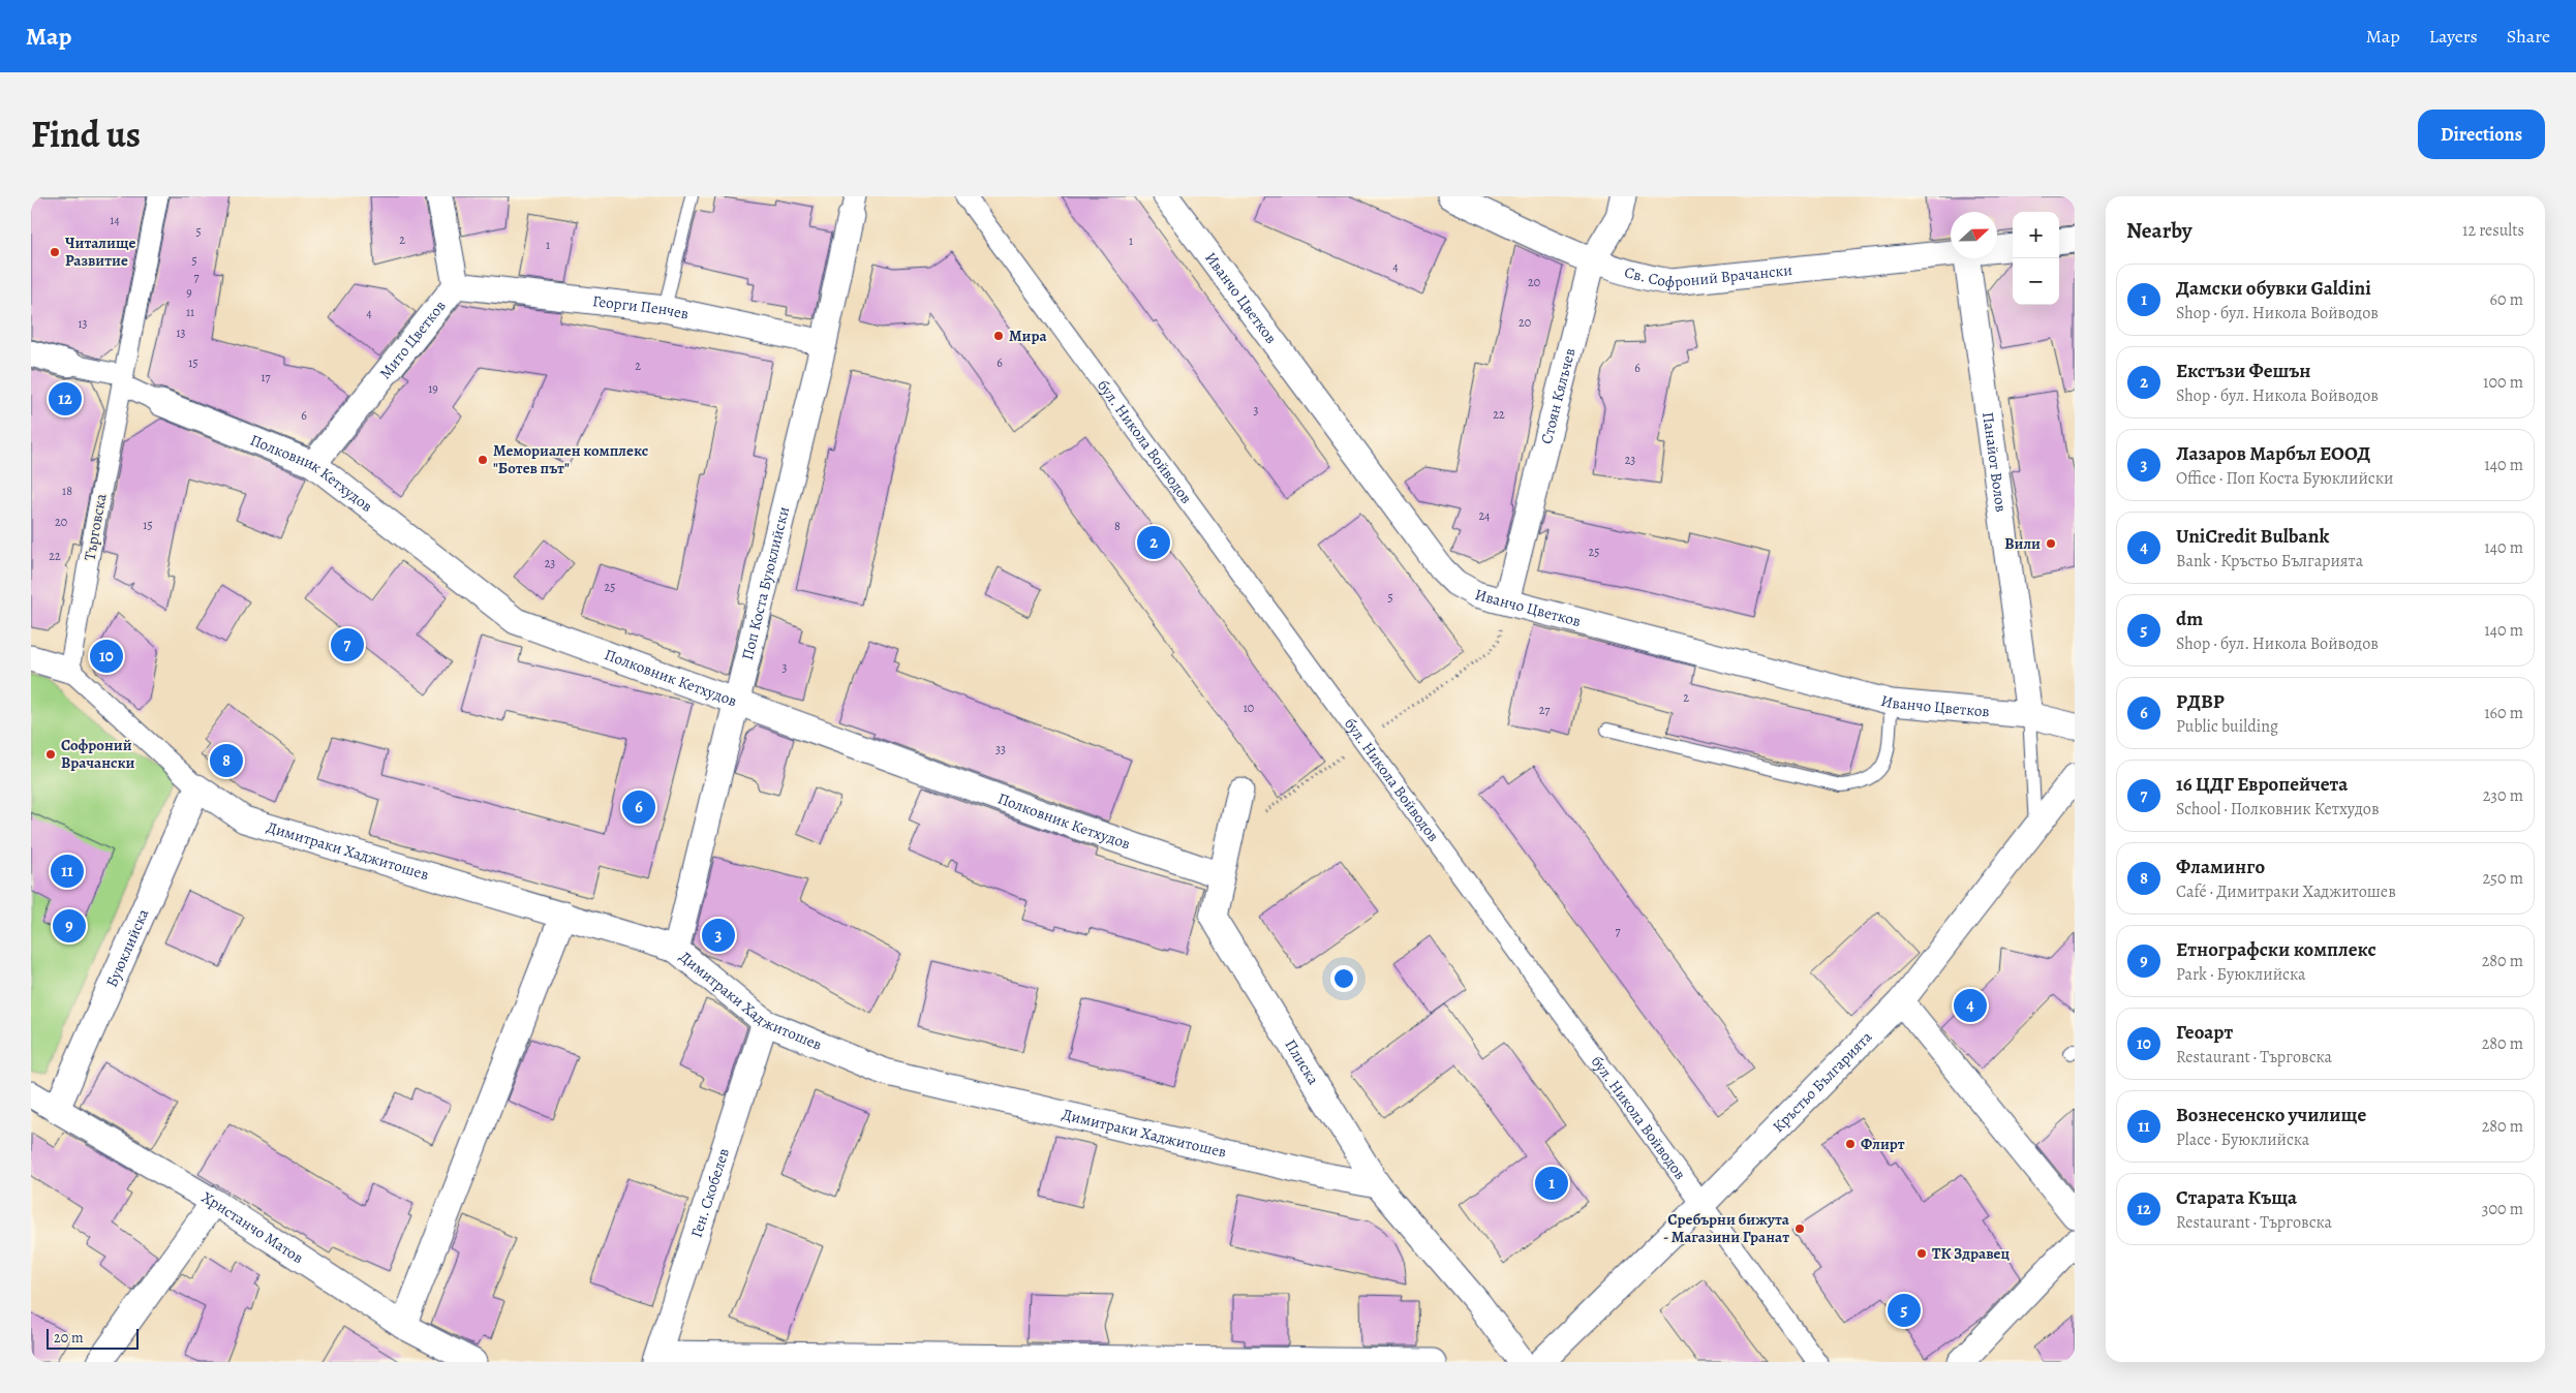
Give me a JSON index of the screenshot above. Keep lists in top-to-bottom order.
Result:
{
  "streets": {
    "street": [
      "Св. Софроний Врачански",
      "Иванчо Цветков",
      "Георги Пенчев",
      "Мито Цветков",
      "Стоян Кялъчев",
      "бул. Никола Войводов",
      "Панайот Волов",
      "Полковник Кетхудов",
      "Търговска",
      "Поп Коста Буюклийски",
      "Димитраки Хаджитошев",
      "Буюклийска",
      "Плиска",
      "Кръстьо Българията",
      "Ген. Скобелев",
      "Христанчо Матов"
    ]
  },
  "crossings": [
    ["Св. Софроний Врачански", "Стоян Кялъчев"],
    ["Иванчо Цветков", "Стоян Кялъчев"],
    ["Иванчо Цветков", "Панайот Волов"],
    ["Георги Пенчев", "Мито Цветков"],
    ["Георги Пенчев", "Поп Коста Буюклийски"],
    ["Мито Цветков", "Полковник Кетхудов"],
    ["бул. Никола Войводов", "Кръстьо Българията"],
    ["Панайот Волов", "Кръстьо Българията"],
    ["Полковник Кетхудов", "Поп Коста Буюклийски"],
    ["Полковник Кетхудов", "Плиска"],
    ["Търговска", "Димитраки Хаджитошев"],
    ["Поп Коста Буюклийски", "Димитраки Хаджитошев"],
    ["Димитраки Хаджитошев", "Буюклийска"],
    ["Димитраки Хаджитошев", "Плиска"],
    ["Димитраки Хаджитошев", "Ген. Скобелев"],
    ["Буюклийска", "Христанчо Матов"]
  ],
  "places": [
    "Читалище Развитие",
    "Мира",
    "Мемориален комплекс \"Ботев път\"",
    "Вили",
    "Софроний Врачански",
    "Флирт",
    "Сребърни бижута - Магазини Гранат",
    "ТК Здравец"
  ],
  "house_numbers": [
    "14",
    "5",
    "2",
    "1",
    "1",
    "5",
    "4",
    "7",
    "20",
    "9",
    "11",
    "4",
    "20",
    "13",
    "13",
    "15",
    "6",
    "2",
    "6",
    "17",
    "19",
    "3",
    "22",
    "6",
    "23",
    "18",
    "24",
    "20",
    "15",
    "8",
    "25",
    "22",
    "23",
    "25",
    "5",
    "3",
    "2",
    "10",
    "27",
    "33",
    "7"
  ],
  "scale_bar": "20 m",
  "north": "right",
  "page": {
    "header": "Map",
    "nav": ["Map", "Layers", "Share"],
    "title": "Find us",
    "buttons": "Directions",
    "heading": ["Nearby", "12 results"],
    "map_buttons": ["+", "−"],
    "list": [
      {
        "mark": "1",
        "name": "Дамски обувки Galdini",
        "note": "Shop · бул. Никола Войводов",
        "value": "60 m"
      },
      {
        "mark": "2",
        "name": "Екстъзи Фешън",
        "note": "Shop · бул. Никола Войводов",
        "value": "100 m"
      },
      {
        "mark": "3",
        "name": "Лазаров Марбъл ЕООД",
        "note": "Office · Поп Коста Буюклийски",
        "value": "140 m"
      },
      {
        "mark": "4",
        "name": "UniCredit Bulbank",
        "note": "Bank · Кръстьо Българията",
        "value": "140 m"
      },
      {
        "mark": "5",
        "name": "dm",
        "note": "Shop · бул. Никола Войводов",
        "value": "140 m"
      },
      {
        "mark": "6",
        "name": "РДВР",
        "note": "Public building",
        "value": "160 m"
      },
      {
        "mark": "7",
        "name": "16 ЦДГ Европейчета",
        "note": "School · Полковник Кетхудов",
        "value": "230 m"
      },
      {
        "mark": "8",
        "name": "Фламинго",
        "note": "Café · Димитраки Хаджитошев",
        "value": "250 m"
      },
      {
        "mark": "9",
        "name": "Етнографски комплекс",
        "note": "Park · Буюклийска",
        "value": "280 m"
      },
      {
        "mark": "10",
        "name": "Геоарт",
        "note": "Restaurant · Търговска",
        "value": "280 m"
      },
      {
        "mark": "11",
        "name": "Вознесенско училище",
        "note": "Place · Буюклийска",
        "value": "280 m"
      },
      {
        "mark": "12",
        "name": "Старата Къща",
        "note": "Restaurant · Търговска",
        "value": "300 m"
      }
    ],
    "pins": [
      "12",
      "2",
      "7",
      "10",
      "8",
      "6",
      "11",
      "9",
      "3",
      "4",
      "1",
      "5"
    ],
    "scale": "20 m"
  }
}
